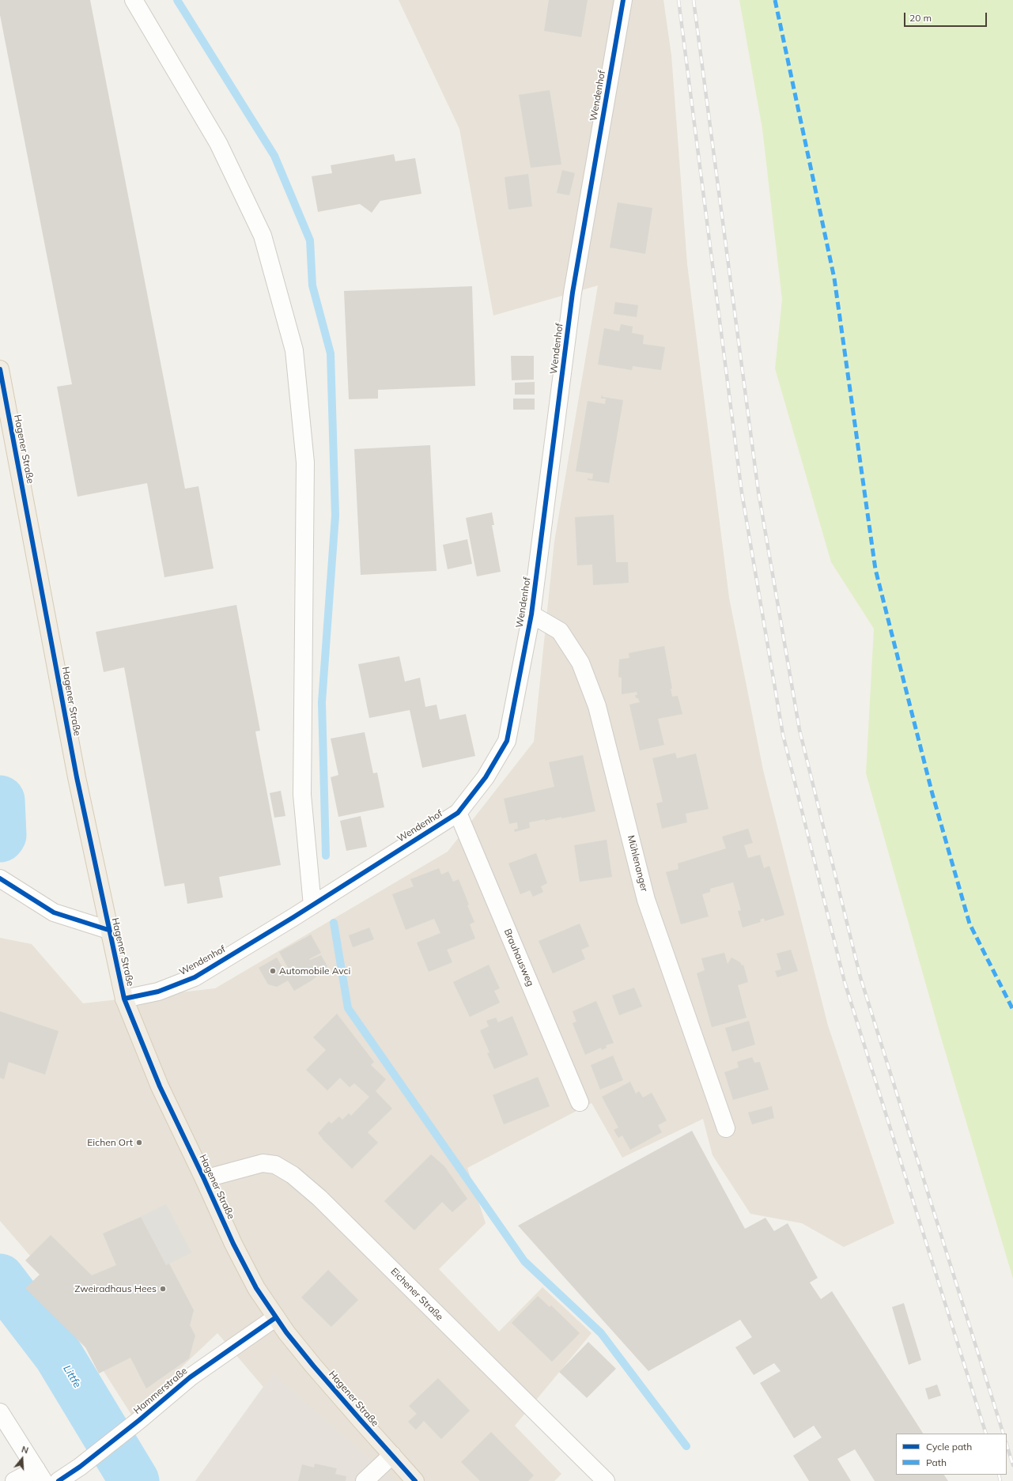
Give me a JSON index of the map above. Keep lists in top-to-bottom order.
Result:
{
  "streets": {
    "main road": ["Hagener Straße"],
    "street": [
      "Wendenhof",
      "Mühlenanger",
      "Brauhausweg",
      "Eichener Straße",
      "Hammerstraße"
    ]
  },
  "crossings": [
    ["Wendenhof", "Hagener Straße"],
    ["Wendenhof", "Mühlenanger"],
    ["Wendenhof", "Brauhausweg"],
    ["Hagener Straße", "Eichener Straße"],
    ["Hagener Straße", "Hammerstraße"]
  ],
  "water": ["Littfe"],
  "places": ["Automobile Avci", "Eichen Ort", "Zweiradhaus Hees"],
  "legend": ["Cycle path", "Path"],
  "scale_bar": "20 m",
  "north": "top"
}
